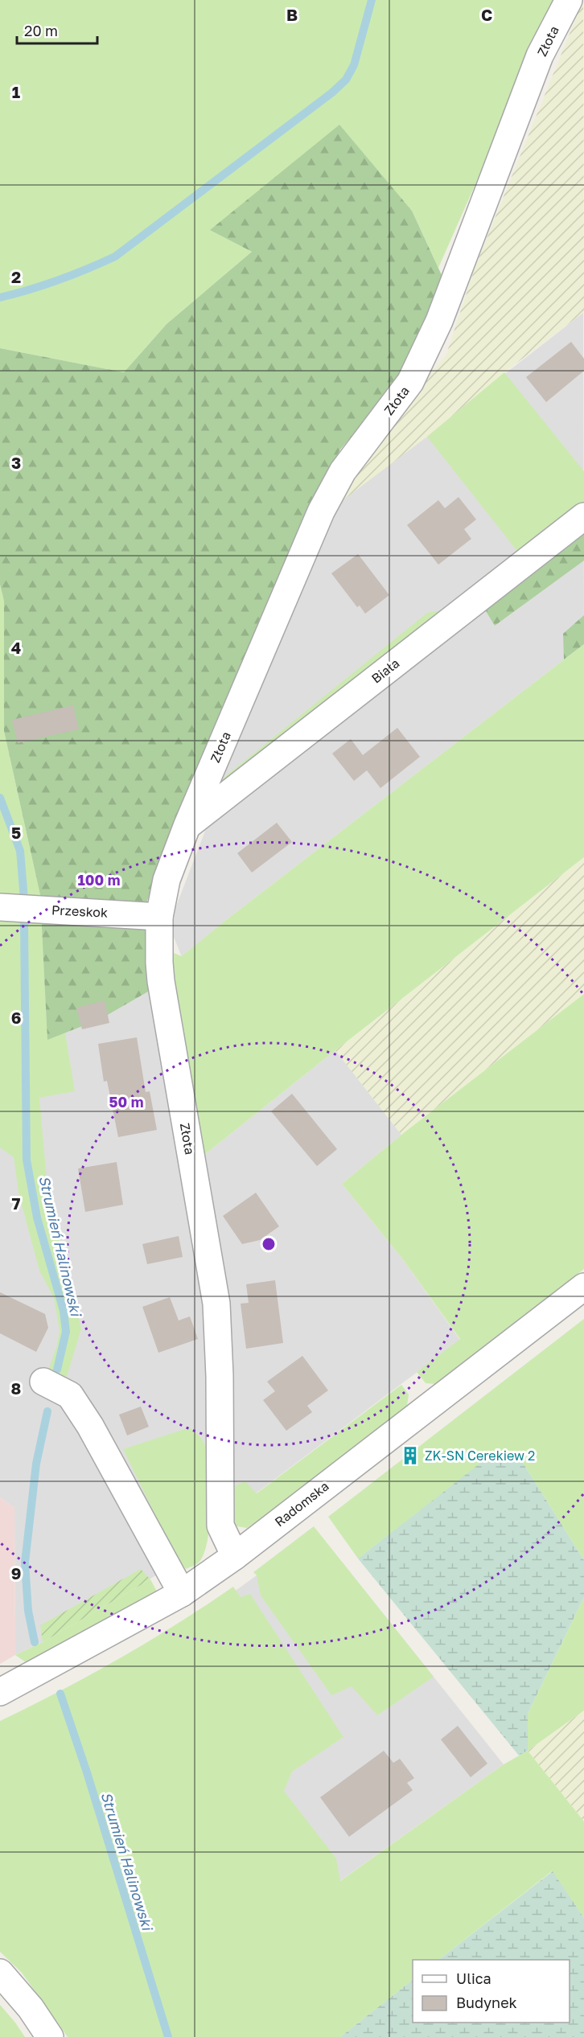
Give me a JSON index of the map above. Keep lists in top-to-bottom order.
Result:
{
  "streets": {
    "street": [
      "Złota",
      "Biała",
      "Przeskok",
      "Radomska"
    ]
  },
  "crossings": [
    ["Złota", "Biała"],
    ["Złota", "Przeskok"],
    ["Złota", "Radomska"]
  ],
  "water": ["Strumień Halinowski"],
  "places": {
    "building": ["ZK-SN Cerekiew 2"]
  },
  "legend": ["Ulica", "Budynek"],
  "scale_bar": "20 m",
  "grid": {
    "columns": ["B", "C"],
    "rows": [
      "1",
      "2",
      "3",
      "4",
      "5",
      "6",
      "7",
      "8",
      "9"
    ]
  },
  "rings": ["100 m", "50 m"]
}
